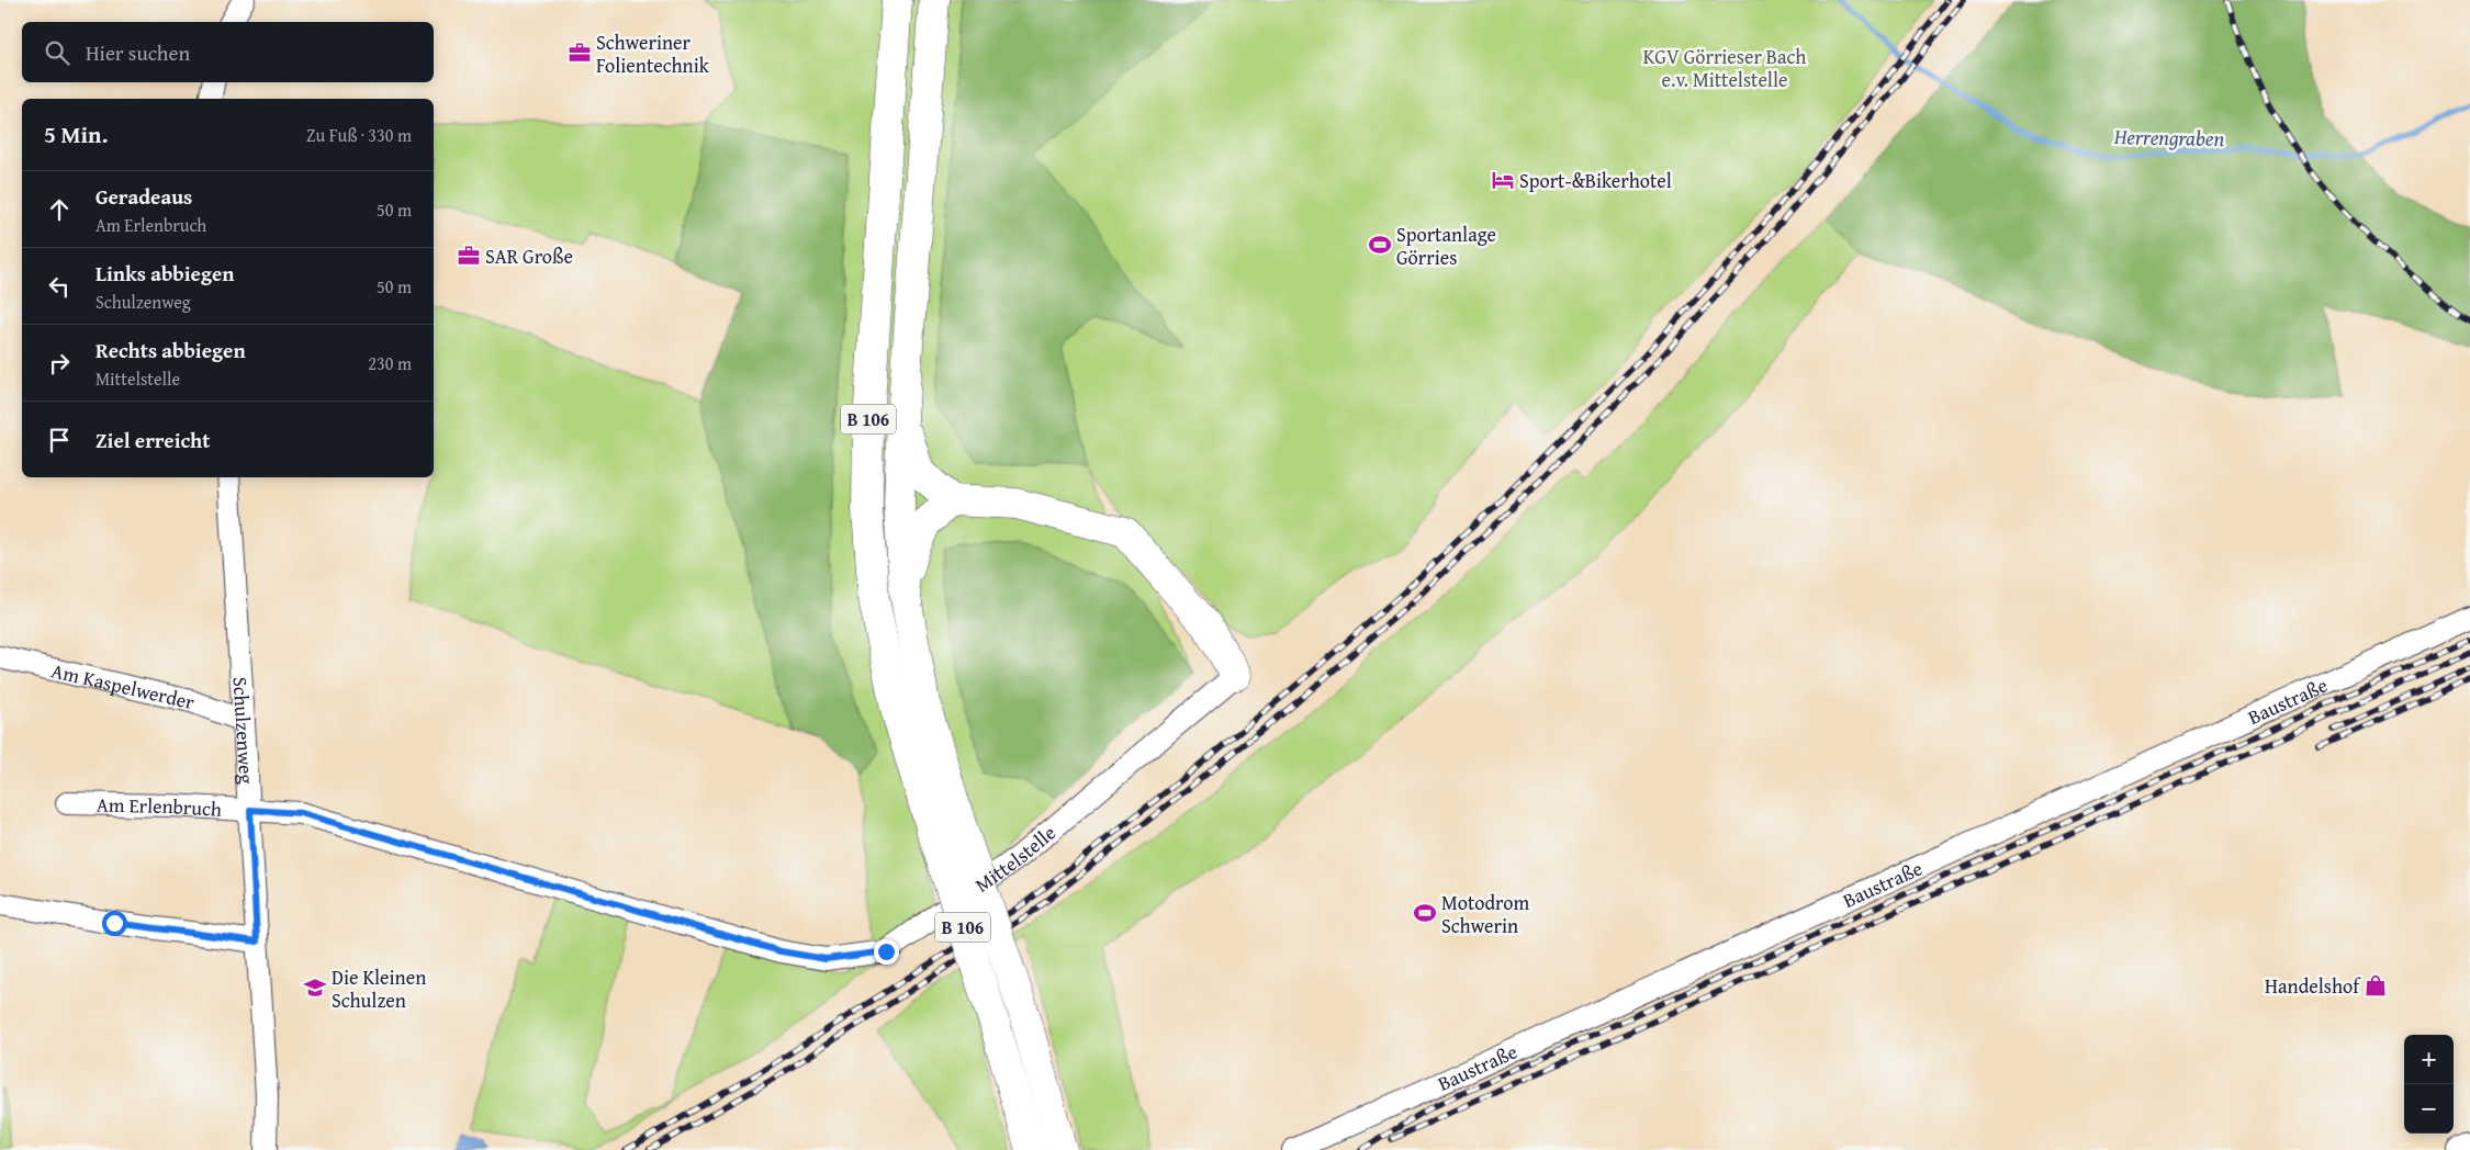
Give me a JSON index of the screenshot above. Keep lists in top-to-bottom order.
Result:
{
  "streets": {
    "highway": ["B 106"],
    "street": [
      "Am Kaspelwerder",
      "Baustraße",
      "Schulzenweg",
      "Am Erlenbruch",
      "Mittelstelle"
    ]
  },
  "crossings": [
    ["Am Kaspelwerder", "Schulzenweg"],
    ["Schulzenweg", "Am Erlenbruch"],
    ["Schulzenweg", "Mittelstelle"],
    ["Am Erlenbruch", "Mittelstelle"]
  ],
  "water": ["Herrengraben"],
  "parks": ["KGV Görrieser Bach e.v. Mittelstelle"],
  "places": {
    "office": ["Schweriner Folientechnik", "SAR Große"],
    "hotel": ["Sport-&Bikerhotel"],
    "sports": ["Sportanlage Görries", "Motodrom Schwerin"],
    "shop": ["Handelshof"],
    "school or university": ["Die Kleinen Schulzen"]
  },
  "page": {
    "search": "Hier suchen",
    "heading": ["5 Min.", "Zu Fuß · 330 m"],
    "list": [
      ["Geradeaus", "Am Erlenbruch", "50 m"],
      ["Links abbiegen", "Schulzenweg", "50 m"],
      ["Rechts abbiegen", "Mittelstelle", "230 m"],
      "Ziel erreicht"
    ],
    "map_buttons": ["+", "−"]
  }
}
